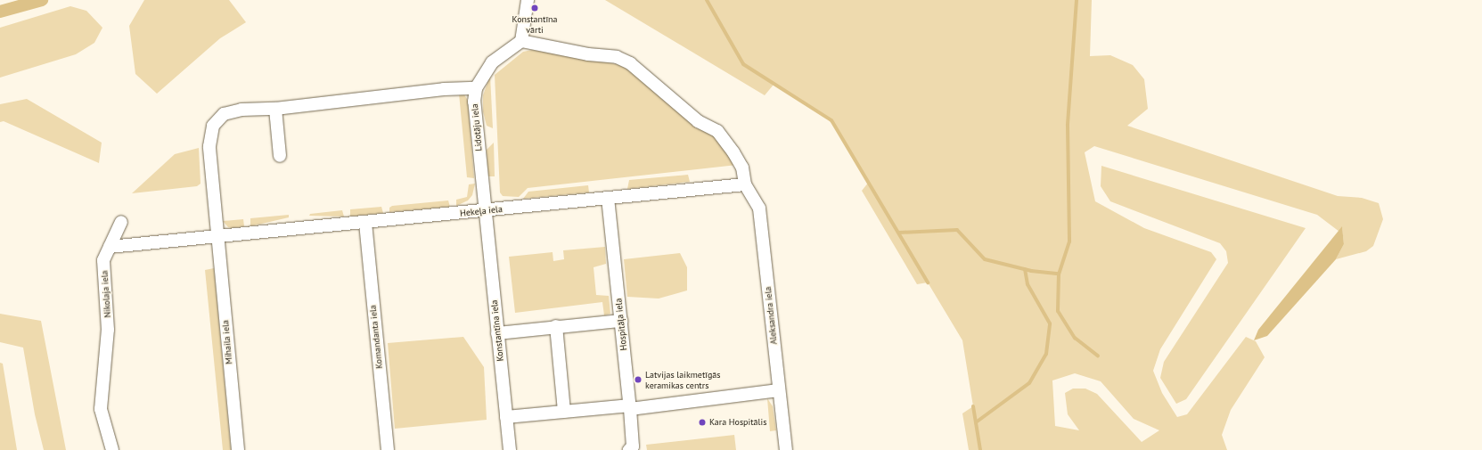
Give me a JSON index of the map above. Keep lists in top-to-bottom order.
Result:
{
  "streets": {
    "street": [
      "Lidotāju iela",
      "Hekeļa iela",
      "Nikolaja iela",
      "Aleksandra iela",
      "Hospitāļa iela",
      "Konstantīna iela",
      "Komandanta iela",
      "Mihaila iela"
    ]
  },
  "crossings": [
    ["Lidotāju iela", "Hekeļa iela"],
    ["Lidotāju iela", "Konstantīna iela"],
    ["Lidotāju iela", "Mihaila iela"],
    ["Hekeļa iela", "Aleksandra iela"],
    ["Hekeļa iela", "Hospitāļa iela"],
    ["Hekeļa iela", "Konstantīna iela"],
    ["Hekeļa iela", "Komandanta iela"],
    ["Hekeļa iela", "Mihaila iela"]
  ],
  "places": ["Konstantīna vārti", "Latvijas laikmetīgās keramikas centrs", "Kara Hospitālis"]
}
